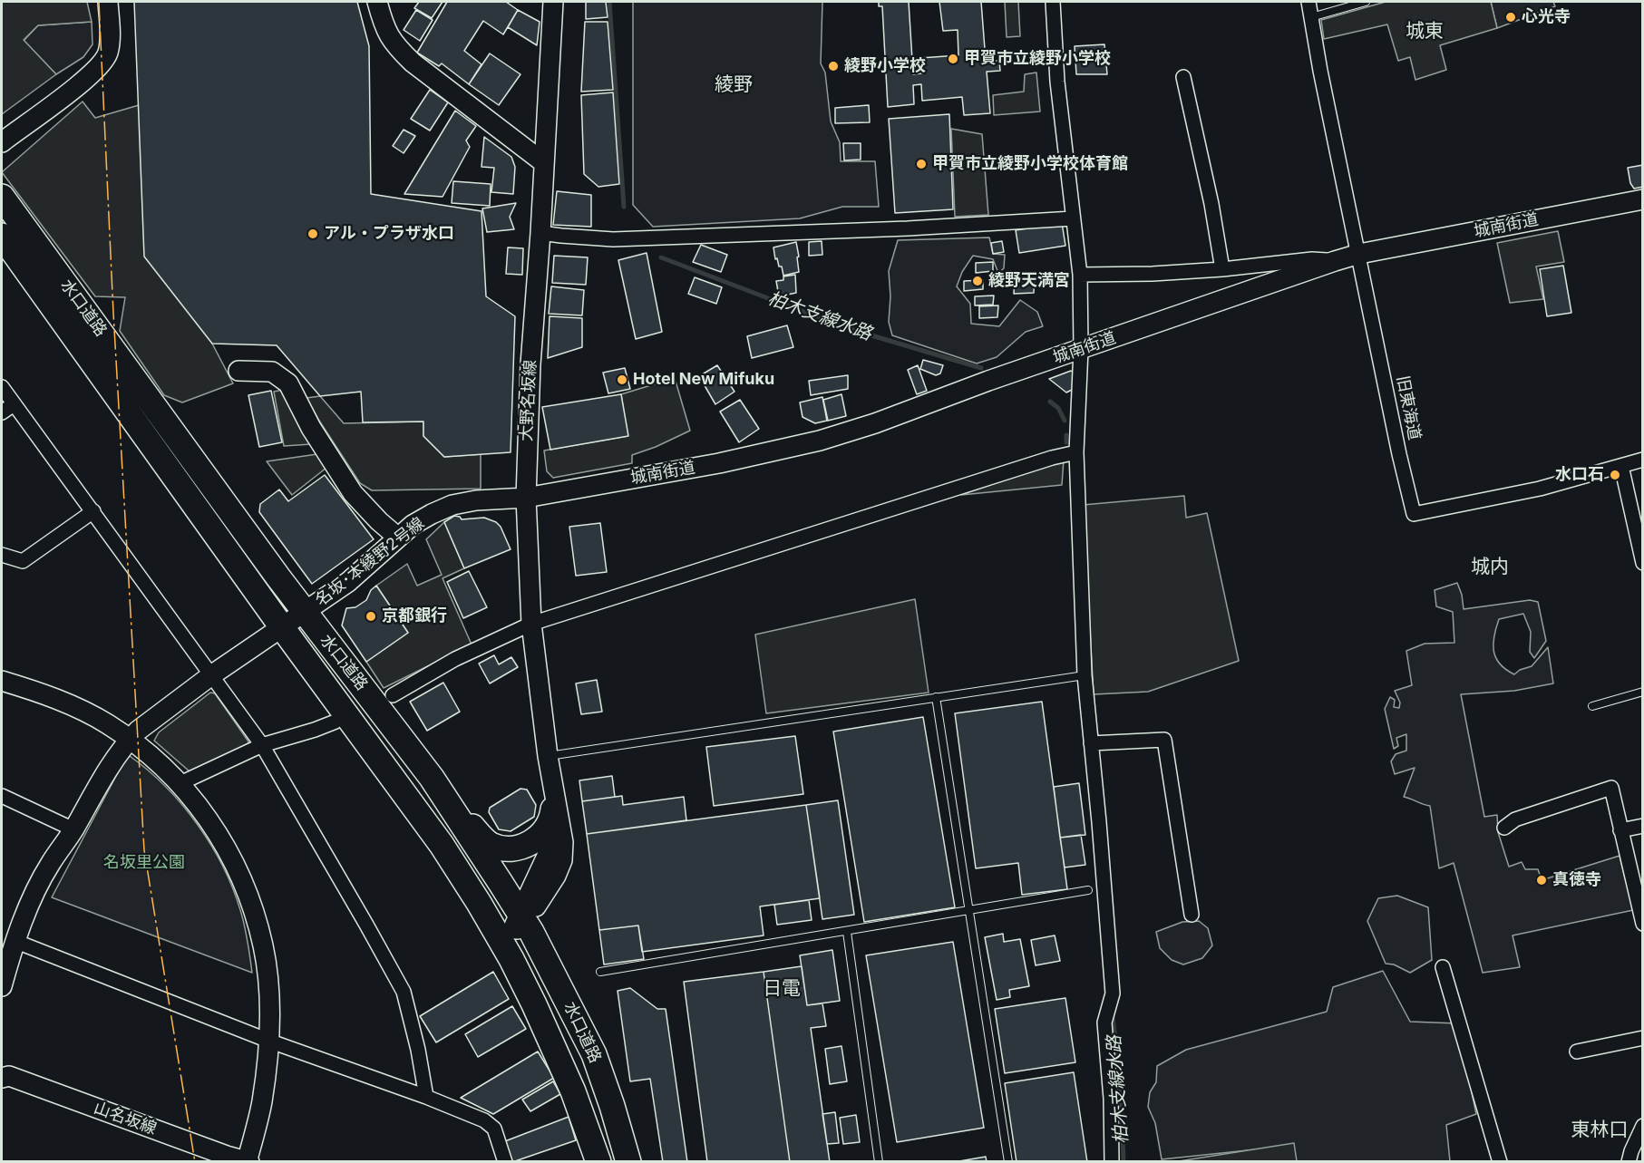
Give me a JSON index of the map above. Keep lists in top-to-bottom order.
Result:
{
  "streets": {
    "highway": ["水口道路"],
    "street": [
      "城南街道",
      "大野名坂線",
      "旧東海道",
      "名坂･本綾野2号線",
      "山名坂線"
    ]
  },
  "crossings": [
    ["城南街道", "大野名坂線"],
    ["城南街道", "旧東海道"],
    ["城南街道", "名坂･本綾野2号線"],
    ["水口道路", "名坂･本綾野2号線"],
    ["大野名坂線", "名坂･本綾野2号線"]
  ],
  "districts": [
    "城東",
    "綾野",
    "城内",
    "日電",
    "東林口"
  ],
  "water": ["柏木支線水路"],
  "parks": ["名坂里公園"],
  "places": [
    "心光寺",
    "甲賀市立綾野小学校",
    "綾野小学校",
    "甲賀市立綾野小学校体育館",
    "アル・プラザ水口",
    "綾野天満宮",
    "Hotel New Mifuku",
    "水口石",
    "京都銀行",
    "真徳寺"
  ]
}
